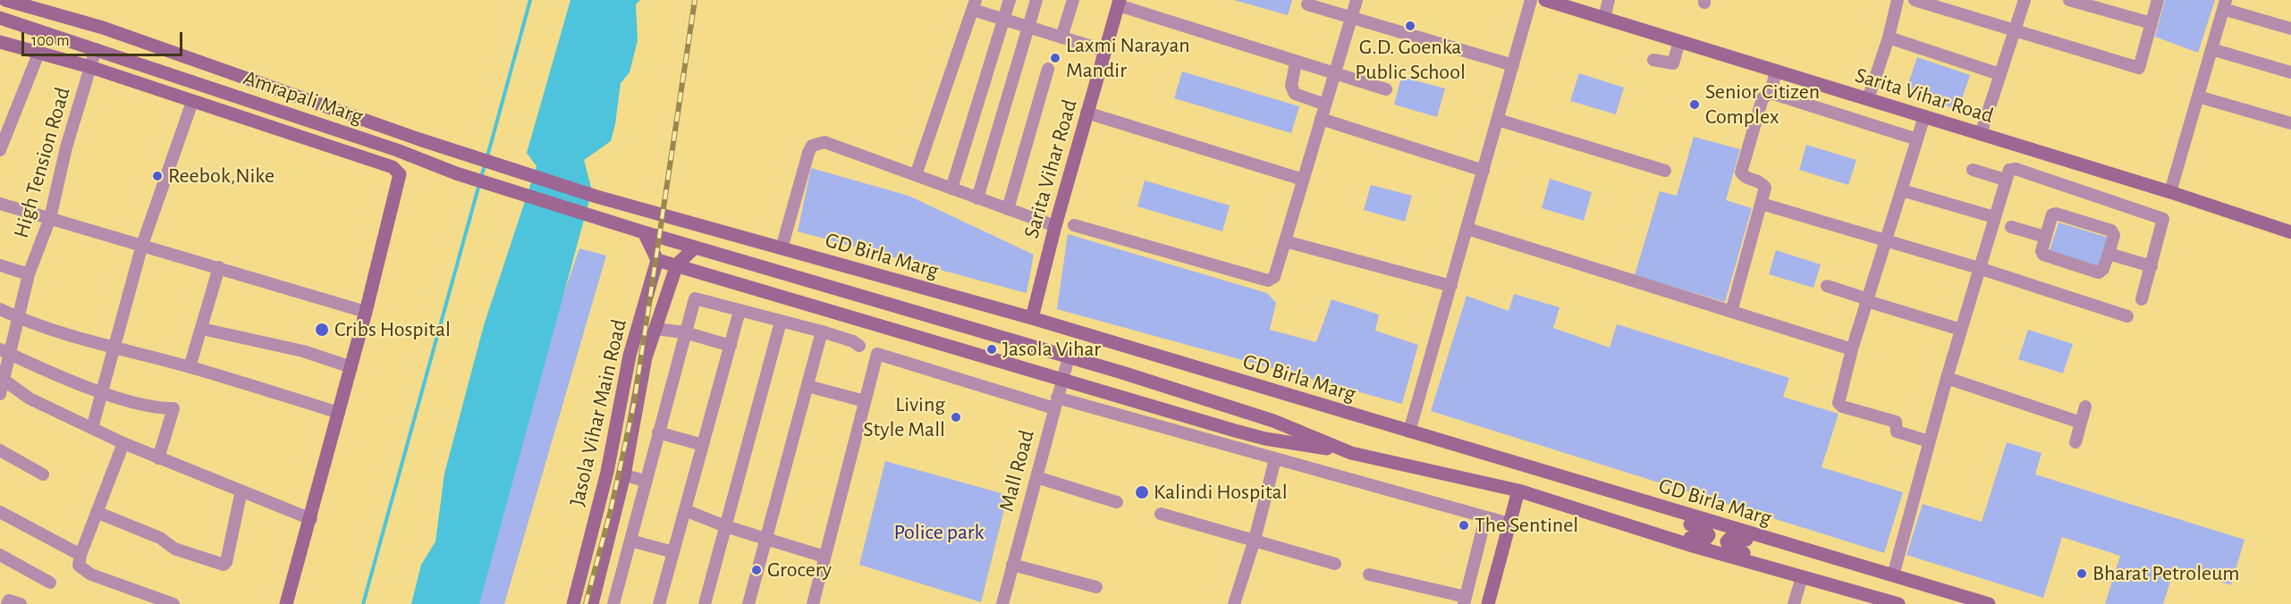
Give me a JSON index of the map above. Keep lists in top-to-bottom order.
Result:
{
  "streets": {
    "main road": [
      "Sarita Vihar Road",
      "Amrapali Marg",
      "GD Birla Marg",
      "Jasola Vihar Main Road"
    ],
    "street": ["High Tension Road", "Mall Road"]
  },
  "crossings": [
    ["Sarita Vihar Road", "GD Birla Marg"],
    ["Amrapali Marg", "High Tension Road"],
    ["Amrapali Marg", "GD Birla Marg"],
    ["GD Birla Marg", "Jasola Vihar Main Road"],
    ["GD Birla Marg", "Mall Road"]
  ],
  "parks": ["Police park"],
  "places": [
    "G.D. Goenka Public School",
    "Laxmi Narayan Mandir",
    "Senior Citizen Complex",
    "Reebok,Nike",
    "Cribs Hospital",
    "Jasola Vihar",
    "Living Style Mall",
    "Kalindi Hospital",
    "The Sentinel",
    "Grocery",
    "Bharat Petroleum"
  ],
  "scale_bar": "100 m"
}
